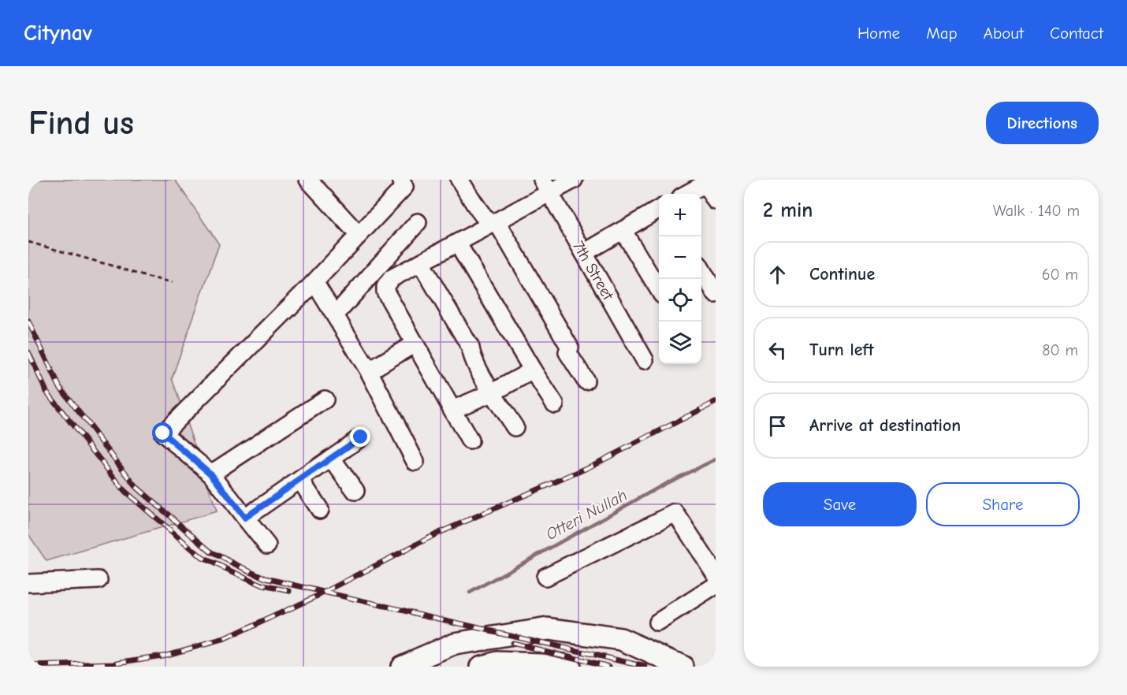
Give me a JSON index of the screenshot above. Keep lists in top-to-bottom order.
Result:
{
  "streets": {
    "street": ["7th Street"]
  },
  "water": ["Otteri Nullah"],
  "page": {
    "header": "Citynav",
    "nav": [
      "Home",
      "Map",
      "About",
      "Contact"
    ],
    "buttons": [
      "Directions",
      ["Save", "Share"]
    ],
    "title": "Find us",
    "heading": ["2 min", "Walk · 140 m"],
    "map_buttons": ["+", "−"],
    "list": [
      ["Continue", "60 m"],
      ["Turn left", "80 m"],
      "Arrive at destination"
    ]
  }
}
